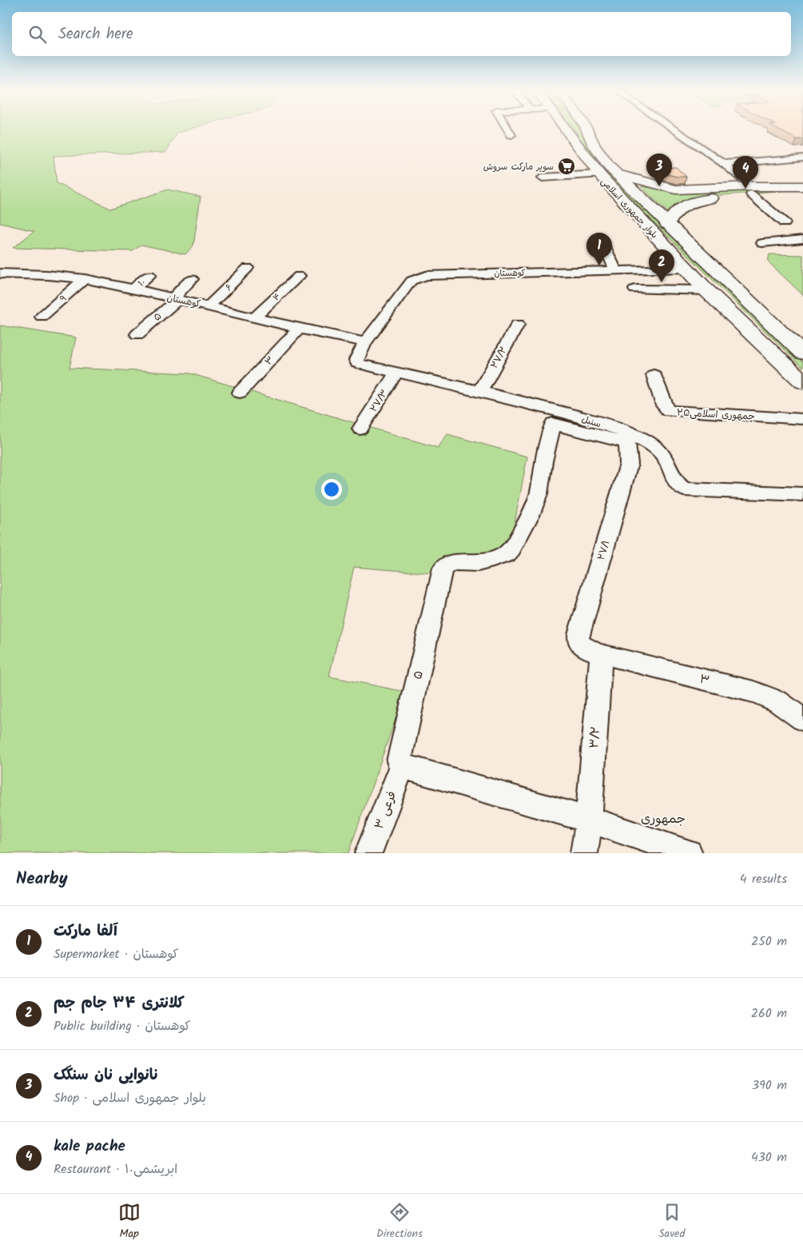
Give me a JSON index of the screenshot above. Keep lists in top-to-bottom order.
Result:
{
  "streets": {
    "main road": ["بلوار جمهوری اسلامی"],
    "street": [
      "کوهستان",
      "۱۰",
      "۶",
      "۴",
      "۹",
      "۵",
      "۲۷/۲",
      "۳",
      "۲۷/۳",
      "جمهوری اسلامی۲۵",
      "سنبل",
      "۲۷/۱",
      "۳/۲",
      "فرعی ۳"
    ]
  },
  "crossings": [
    ["بلوار جمهوری اسلامی", "کوهستان"],
    ["کوهستان", "۱۰"],
    ["کوهستان", "۶"],
    ["کوهستان", "۴"],
    ["کوهستان", "۹"],
    ["کوهستان", "۵"],
    ["کوهستان", "۳"],
    ["کوهستان", "سنبل"],
    ["۵", "سنبل"],
    ["۵", "۲۷/۱"],
    ["۵", "فرعی ۳"],
    ["۲۷/۲", "سنبل"],
    ["۳", "۲۷/۱"],
    ["۳", "۳/۲"],
    ["۲۷/۳", "سنبل"],
    ["سنبل", "۲۷/۱"],
    ["۲۷/۱", "۳/۲"]
  ],
  "districts": ["جمهوری"],
  "places": {
    "supermarket": ["سوپر مارکت سروش"]
  },
  "page": {
    "search": "Search here",
    "pins": [
      "3",
      "4",
      "1",
      "2"
    ],
    "heading": ["Nearby", "4 results"],
    "list": [
      {
        "mark": "1",
        "name": "آلفا مارکت",
        "note": "Supermarket · کوهستان",
        "value": "250 m"
      },
      {
        "mark": "2",
        "name": "کلانتری ۳۴ جام جم",
        "note": "Public building · کوهستان",
        "value": "260 m"
      },
      {
        "mark": "3",
        "name": "نانوایی نان سنگک",
        "note": "Shop · بلوار جمهوری اسلامی",
        "value": "390 m"
      },
      {
        "mark": "4",
        "name": "kale pache",
        "note": "Restaurant · ابریشمی۱۰",
        "value": "430 m"
      }
    ],
    "nav": ["Map", "Directions", "Saved"]
  }
}
